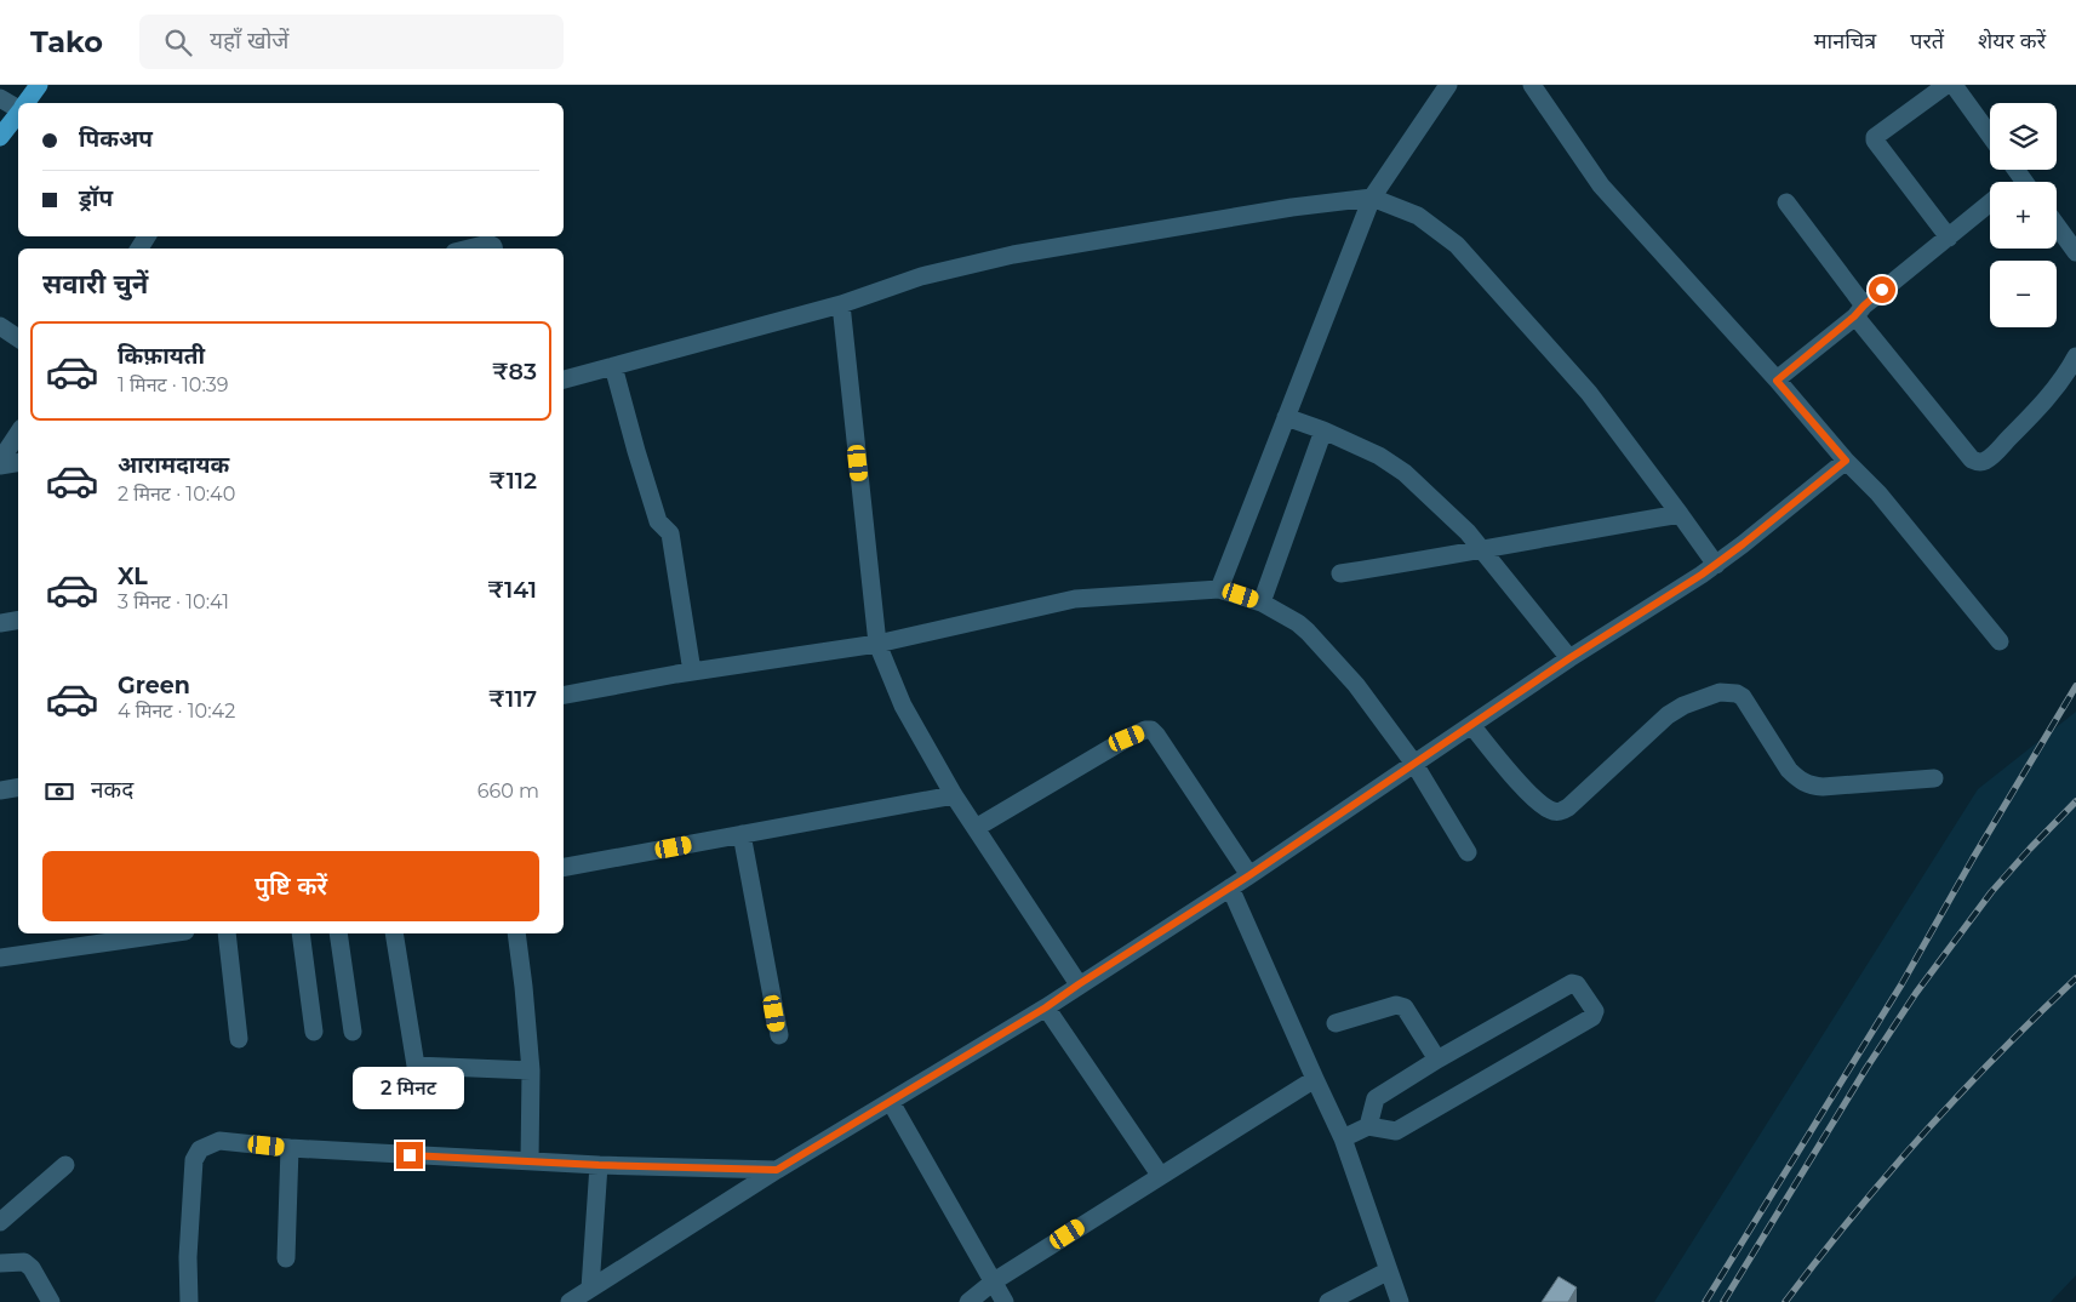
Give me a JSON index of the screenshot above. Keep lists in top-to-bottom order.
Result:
{
  "page": {
    "header": "Tako",
    "search": "यहाँ खोजें",
    "nav": ["मानचित्र", "परतें", "शेयर करें"],
    "map_buttons": ["+", "−"],
    "banner": ["पिकअप", "ड्रॉप"],
    "heading": "सवारी चुनें",
    "list": [
      {
        "name": "किफ़ायती",
        "note": "1 मिनट · 10:39",
        "value": "₹83"
      },
      {
        "name": "आरामदायक",
        "note": "2 मिनट · 10:40",
        "value": "₹112"
      },
      {
        "name": "XL",
        "note": "3 मिनट · 10:41",
        "value": "₹141"
      },
      {
        "name": "Green",
        "note": "4 मिनट · 10:42",
        "value": "₹117"
      }
    ],
    "pay": ["नकद", "660 m"],
    "buttons": "पुष्टि करें",
    "bubble": "2 मिनट"
  }
}
